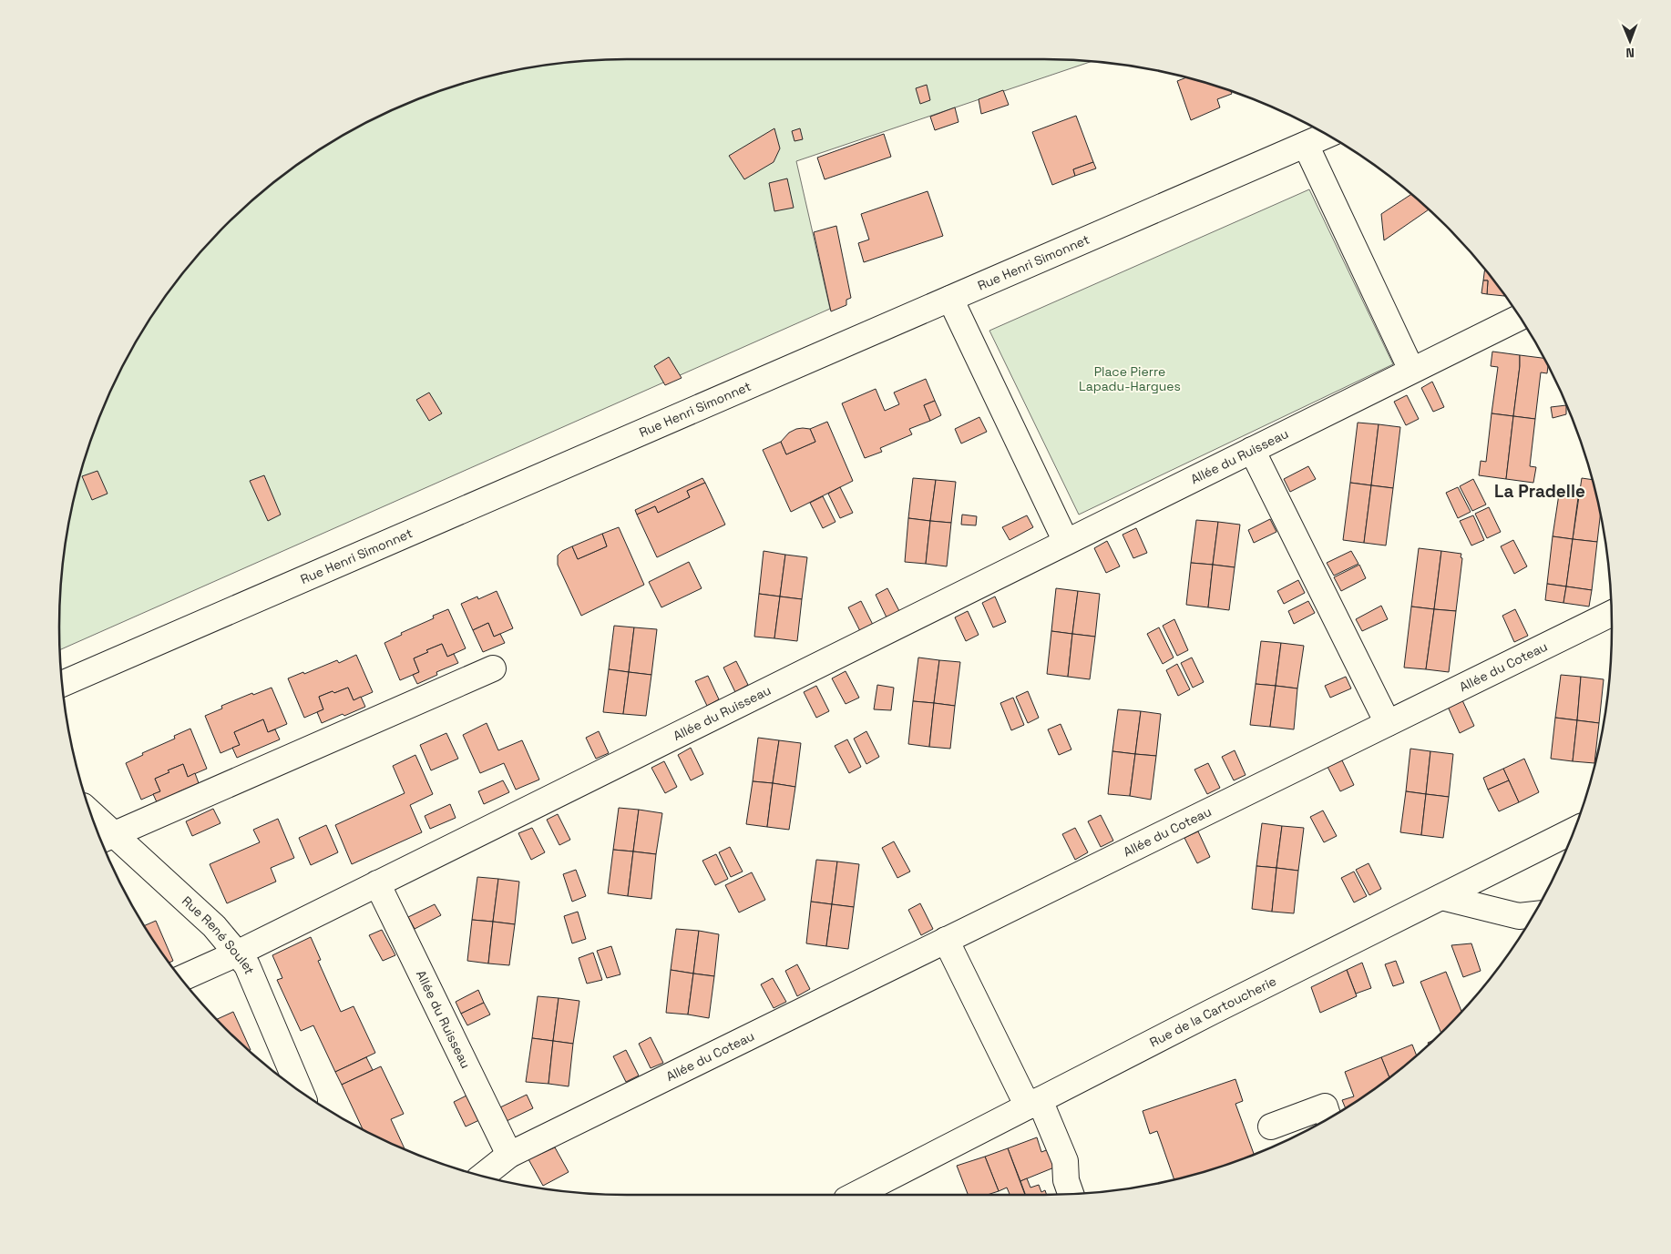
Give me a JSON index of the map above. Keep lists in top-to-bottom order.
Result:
{
  "streets": {
    "street": [
      "Rue Henri Simonnet",
      "Allée du Ruisseau",
      "Allée du Coteau",
      "Rue René Soulet",
      "Rue de la Cartoucherie"
    ]
  },
  "crossings": [
    ["Allée du Ruisseau", "Allée du Coteau"],
    ["Allée du Ruisseau", "Rue René Soulet"]
  ],
  "districts": ["La Pradelle"],
  "parks": ["Place Pierre Lapadu-Hargues"],
  "north": "bottom"
}
